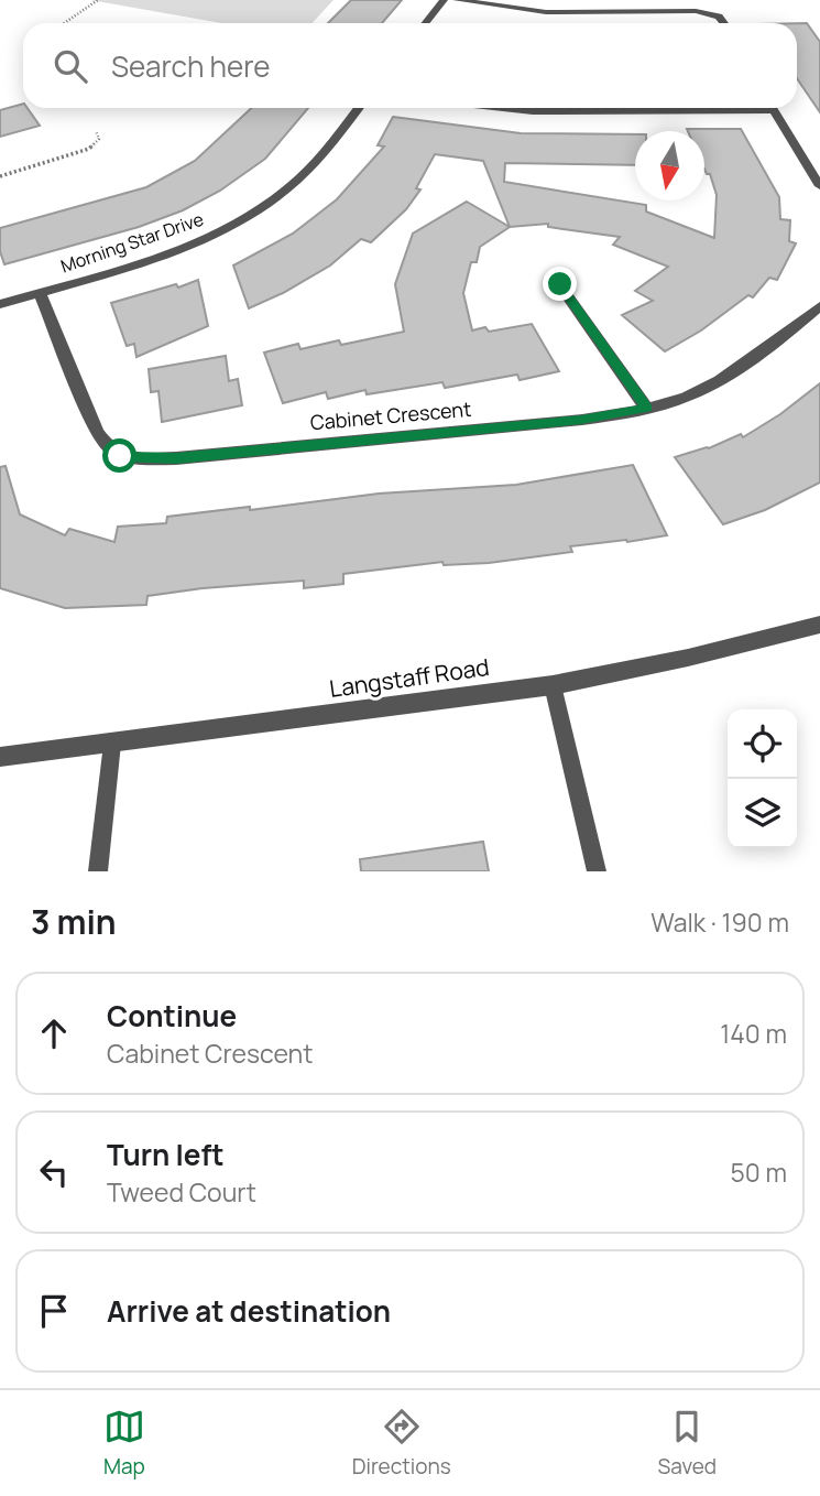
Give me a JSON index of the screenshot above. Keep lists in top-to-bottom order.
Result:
{
  "streets": {
    "street": ["Morning Star Drive", "Cabinet Crescent", "Langstaff Road"]
  },
  "crossings": [
    ["Morning Star Drive", "Cabinet Crescent"]
  ],
  "north": "bottom",
  "page": {
    "search": "Search here",
    "heading": ["3 min", "Walk · 190 m"],
    "list": [
      ["Continue", "Cabinet Crescent", "140 m"],
      ["Turn left", "Tweed Court", "50 m"],
      "Arrive at destination"
    ],
    "nav": ["Map", "Directions", "Saved"]
  }
}
